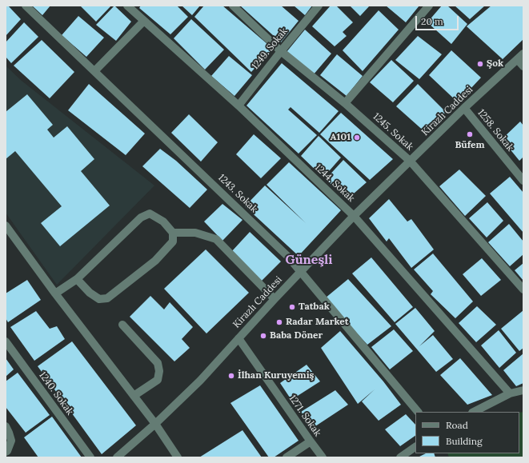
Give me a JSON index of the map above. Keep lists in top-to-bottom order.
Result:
{
  "streets": {
    "street": [
      "1249. Sokak",
      "Kirazlı Caddesi",
      "1258. Sokak",
      "1245. Sokak",
      "1244. Sokak",
      "1243. Sokak",
      "1240. Sokak",
      "1271. Sokak"
    ]
  },
  "crossings": [
    ["1249. Sokak", "1245. Sokak"],
    ["1249. Sokak", "1244. Sokak"],
    ["Kirazlı Caddesi", "1258. Sokak"],
    ["Kirazlı Caddesi", "1245. Sokak"],
    ["Kirazlı Caddesi", "1244. Sokak"],
    ["Kirazlı Caddesi", "1243. Sokak"],
    ["Kirazlı Caddesi", "1271. Sokak"]
  ],
  "districts": ["Güneşli"],
  "places": [
    "Şok",
    "Büfem",
    "A101",
    "Tatbak",
    "Radar Market",
    "Baba Döner",
    "İlhan Kuruyemiş"
  ],
  "legend": ["Road", "Building"],
  "scale_bar": "20 m"
}
